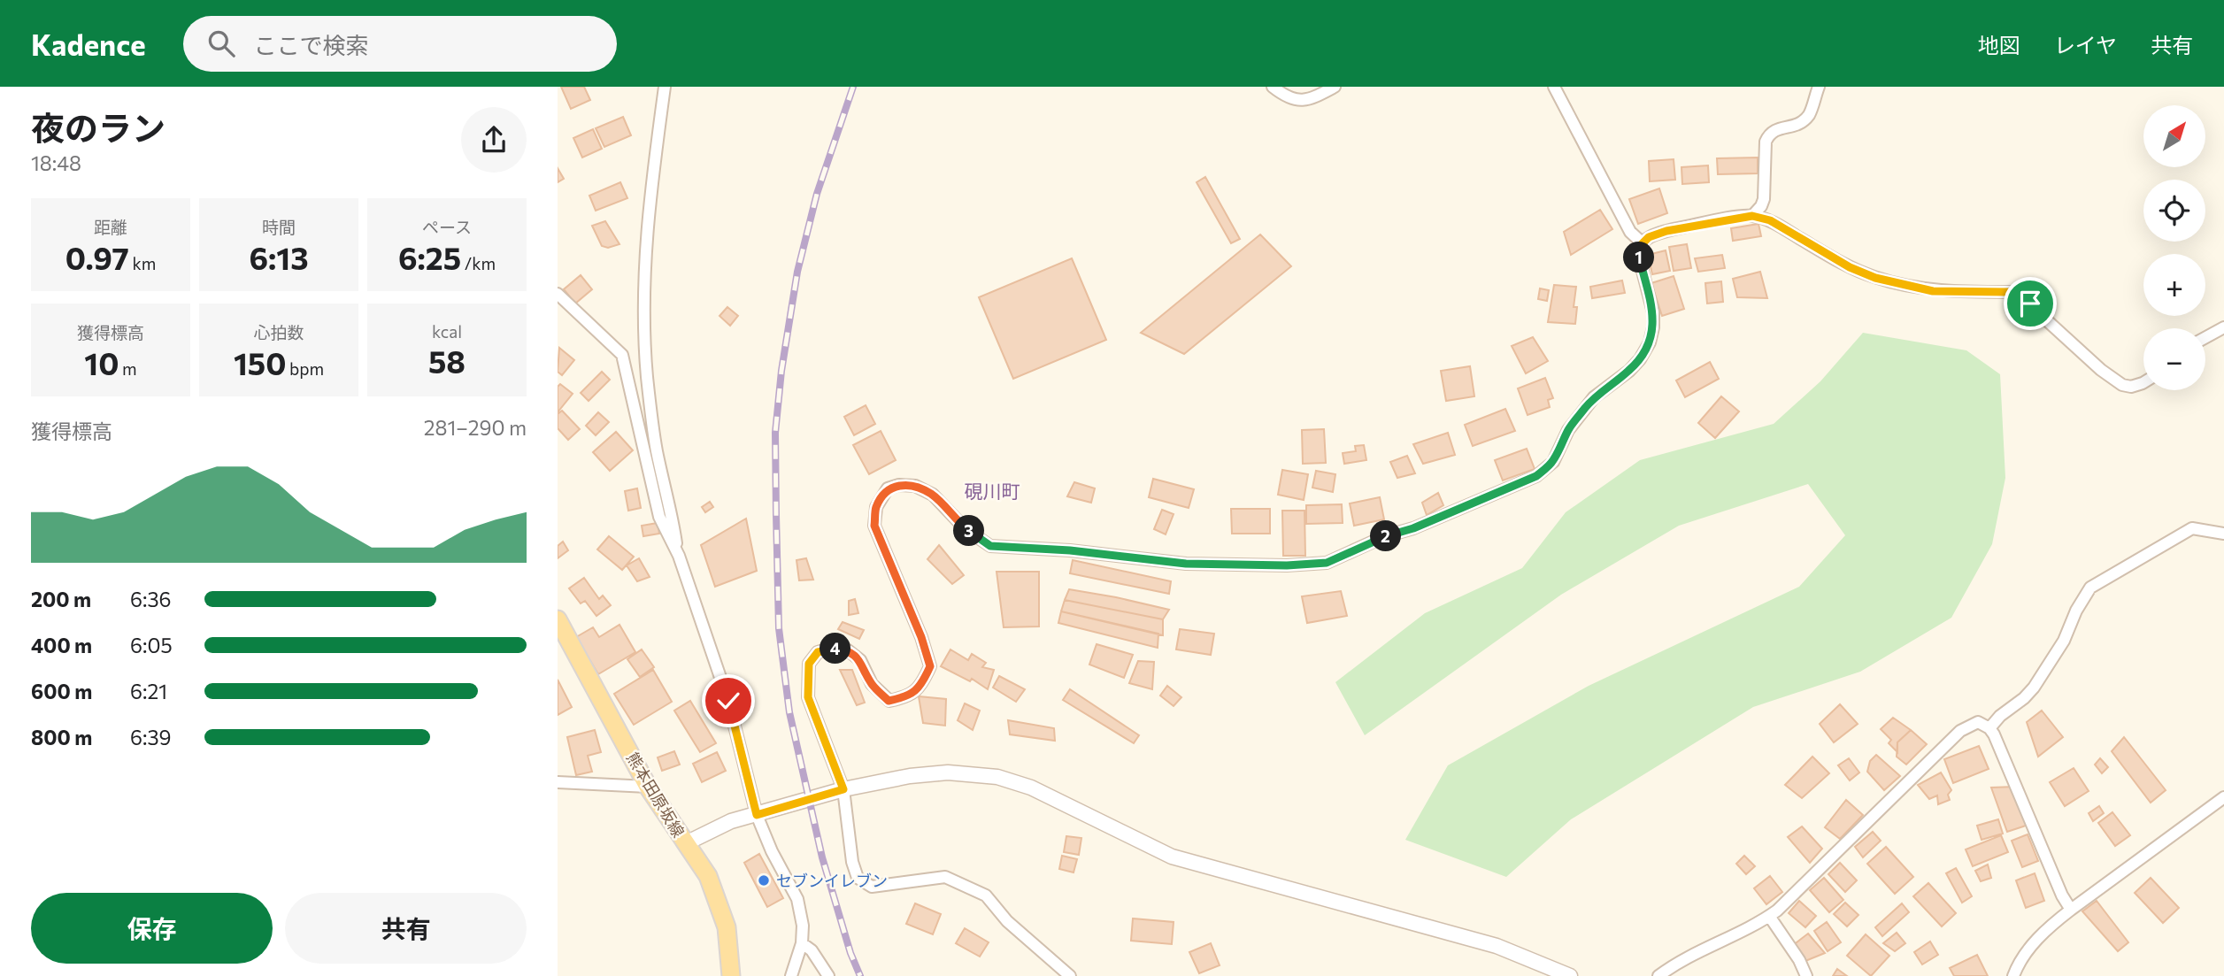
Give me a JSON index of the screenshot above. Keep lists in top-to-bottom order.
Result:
{
  "streets": {
    "main road": ["熊本田原坂線"]
  },
  "districts": ["硯川町"],
  "places": ["セブンイレブン"],
  "north": "top right",
  "page": {
    "header": "Kadence",
    "search": "ここで検索",
    "nav": ["地図", "レイヤ", "共有"],
    "heading": ["夜のラン", "18:48"],
    "map_buttons": ["+", "−"],
    "stats": [
      ["距離", "0.97 km"],
      ["時間", "6:13"],
      ["ペース", "6:25 /km"],
      ["獲得標高", "10 m"],
      ["心拍数", "150 bpm"],
      ["kcal", "58"]
    ],
    "pins": [
      "1",
      "3",
      "2",
      "4"
    ],
    "chart": ["獲得標高", "281–290 m"],
    "list": [
      {
        "name": "200 m",
        "note": "6:36"
      },
      {
        "name": "400 m",
        "note": "6:05"
      },
      {
        "name": "600 m",
        "note": "6:21"
      },
      {
        "name": "800 m",
        "note": "6:39"
      }
    ],
    "buttons": ["保存", "共有"]
  }
}
